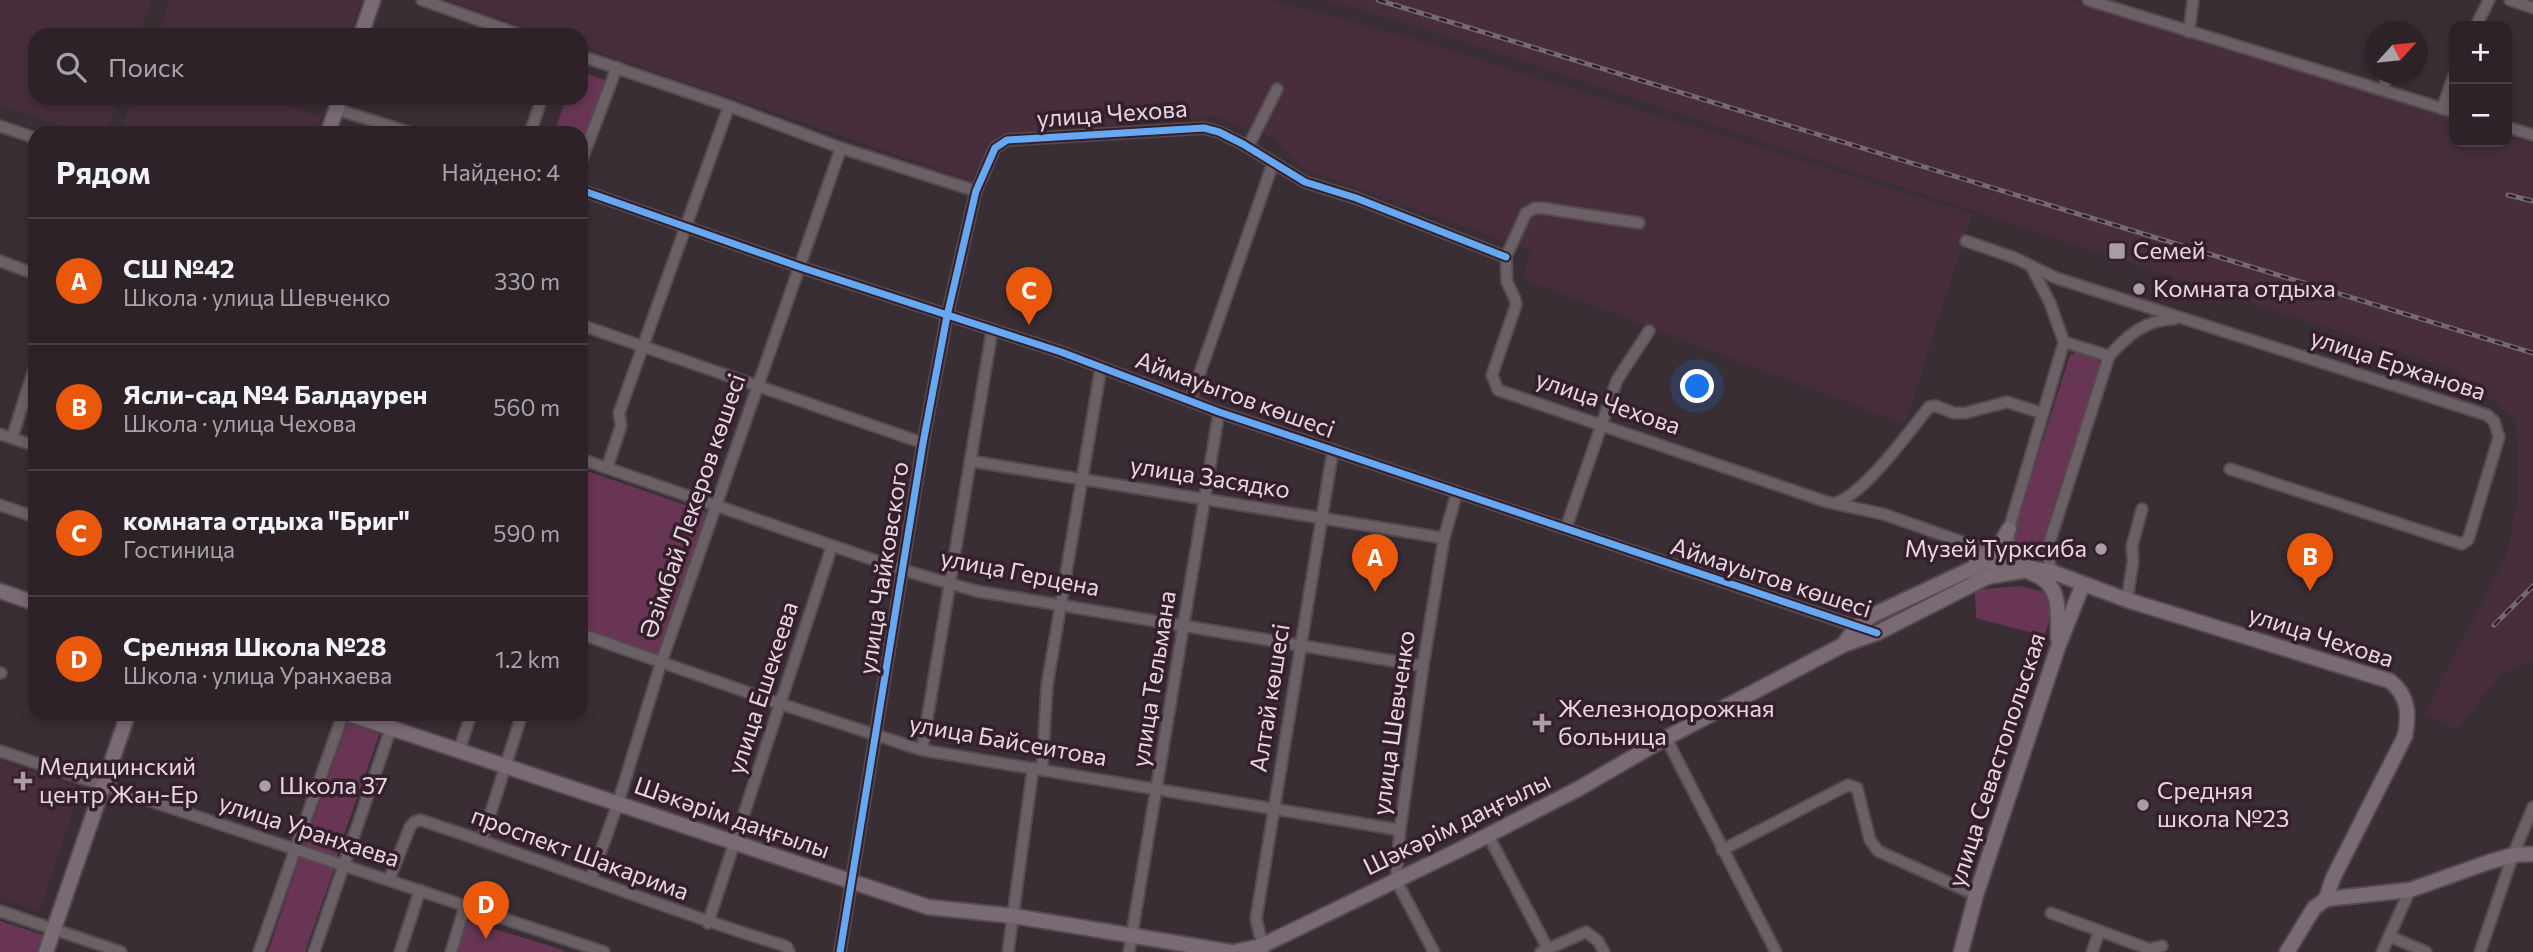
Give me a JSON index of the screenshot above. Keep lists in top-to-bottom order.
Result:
{
  "streets": {
    "main road": ["улица Чехова", "улица Севастопольская", "Шәкәрім даңғылы"],
    "street": [
      "улица Ержанова",
      "Аймауытов көшесі",
      "улица Засядко",
      "Әзімбай Лекеров көшесі",
      "улица Чайковского",
      "улица Герцена",
      "улица Тельмана",
      "улица Ешекеева",
      "Алтай көшесі",
      "улица Шевченко",
      "улица Байсеитова",
      "улица Уранхаева",
      "проспект Шакарима"
    ]
  },
  "crossings": [
    ["улица Чехова", "улица Чайковского"],
    ["улица Чехова", "улица Севастопольская"],
    ["улица Чехова", "Шәкәрім даңғылы"],
    ["Аймауытов көшесі", "Әзімбай Лекеров көшесі"],
    ["Аймауытов көшесі", "улица Чайковского"],
    ["Аймауытов көшесі", "улица Тельмана"],
    ["Аймауытов көшесі", "Алтай көшесі"],
    ["Аймауытов көшесі", "улица Шевченко"],
    ["Аймауытов көшесі", "Шәкәрім даңғылы"],
    ["улица Засядко", "улица Тельмана"],
    ["улица Засядко", "Алтай көшесі"],
    ["улица Засядко", "улица Шевченко"],
    ["Әзімбай Лекеров көшесі", "улица Герцена"],
    ["Әзімбай Лекеров көшесі", "улица Байсеитова"],
    ["Әзімбай Лекеров көшесі", "Шәкәрім даңғылы"],
    ["Әзімбай Лекеров көшесі", "проспект Шакарима"],
    ["улица Чайковского", "улица Герцена"],
    ["улица Чайковского", "улица Байсеитова"],
    ["улица Чайковского", "Шәкәрім даңғылы"],
    ["улица Герцена", "улица Тельмана"],
    ["улица Герцена", "улица Ешекеева"],
    ["улица Герцена", "Алтай көшесі"],
    ["улица Герцена", "улица Шевченко"],
    ["улица Тельмана", "улица Байсеитова"],
    ["улица Тельмана", "Шәкәрім даңғылы"],
    ["улица Ешекеева", "улица Байсеитова"],
    ["улица Ешекеева", "Шәкәрім даңғылы"],
    ["улица Ешекеева", "проспект Шакарима"],
    ["Алтай көшесі", "улица Байсеитова"],
    ["Алтай көшесі", "Шәкәрім даңғылы"],
    ["улица Шевченко", "улица Байсеитова"],
    ["улица Шевченко", "Шәкәрім даңғылы"],
    ["улица Уранхаева", "проспект Шакарима"]
  ],
  "places": {
    "transit": ["Семей"],
    "other": [
      "Комната отдыха",
      "Музей Турксиба",
      "Школа 37",
      "Средняя школа №23"
    ],
    "health": ["Железнодорожная больница", "Медицинский центр Жан-Ер"]
  },
  "north": "top right",
  "page": {
    "map_buttons": ["+", "−"],
    "search": "Поиск",
    "heading": ["Рядом", "Найдено: 4"],
    "list": [
      {
        "mark": "A",
        "name": "СШ №42",
        "note": "Школа · улица Шевченко",
        "value": "330 m"
      },
      {
        "mark": "B",
        "name": "Ясли-сад №4 Балдаурен",
        "note": "Школа · улица Чехова",
        "value": "560 m"
      },
      {
        "mark": "C",
        "name": "комната отдыха \"Бриг\"",
        "note": "Гостиница",
        "value": "590 m"
      },
      {
        "mark": "D",
        "name": "Срелняя Школа №28",
        "note": "Школа · улица Уранхаева",
        "value": "1.2 km"
      }
    ],
    "pins": [
      "C",
      "B",
      "A",
      "D"
    ]
  }
}
